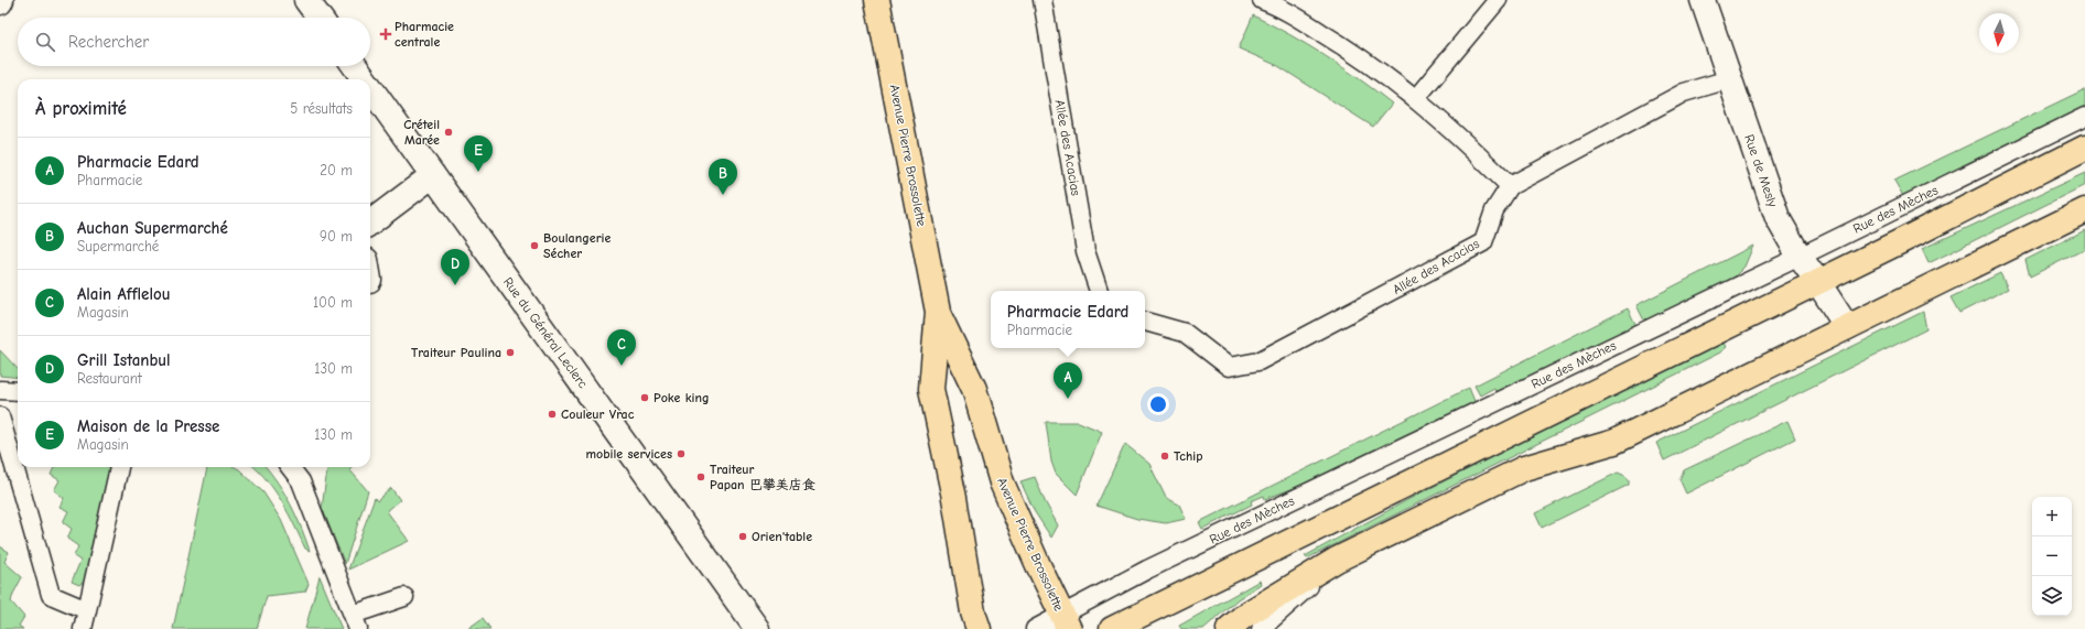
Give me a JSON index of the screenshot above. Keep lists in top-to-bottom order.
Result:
{
  "streets": {
    "main road": ["Avenue Pierre Brossolette"],
    "street": ["Rue de Mesly", "Rue du Général Leclerc"],
    "lane": ["Allée des Acacias", "Rue des Mèches"]
  },
  "crossings": [
    ["Allée des Acacias", "Rue de Mesly"],
    ["Avenue Pierre Brossolette", "Rue des Mèches"],
    ["Rue de Mesly", "Rue des Mèches"]
  ],
  "places": {
    "health": ["Pharmacie centrale"],
    "other": [
      "Créteil Marée",
      "Boulangerie Sécher",
      "Traiteur Paulina",
      "Poke king",
      "Couleur Vrac",
      "mobile services",
      "Tchip",
      "Traiteur Papan 巴攀美店食",
      "Orien'table"
    ]
  },
  "north": "bottom",
  "page": {
    "search": "Rechercher",
    "heading": ["À proximité", "5 résultats"],
    "pins": [
      "E",
      "B",
      "D",
      "C",
      "A"
    ],
    "list": [
      {
        "mark": "A",
        "name": "Pharmacie Edard",
        "note": "Pharmacie",
        "value": "20 m"
      },
      {
        "mark": "B",
        "name": "Auchan Supermarché",
        "note": "Supermarché",
        "value": "90 m"
      },
      {
        "mark": "C",
        "name": "Alain Afflelou",
        "note": "Magasin",
        "value": "100 m"
      },
      {
        "mark": "D",
        "name": "Grill Istanbul",
        "note": "Restaurant",
        "value": "130 m"
      },
      {
        "mark": "E",
        "name": "Maison de la Presse",
        "note": "Magasin",
        "value": "130 m"
      }
    ],
    "popup": ["Pharmacie Edard", "Pharmacie"],
    "map_buttons": ["+", "−"]
  }
}
